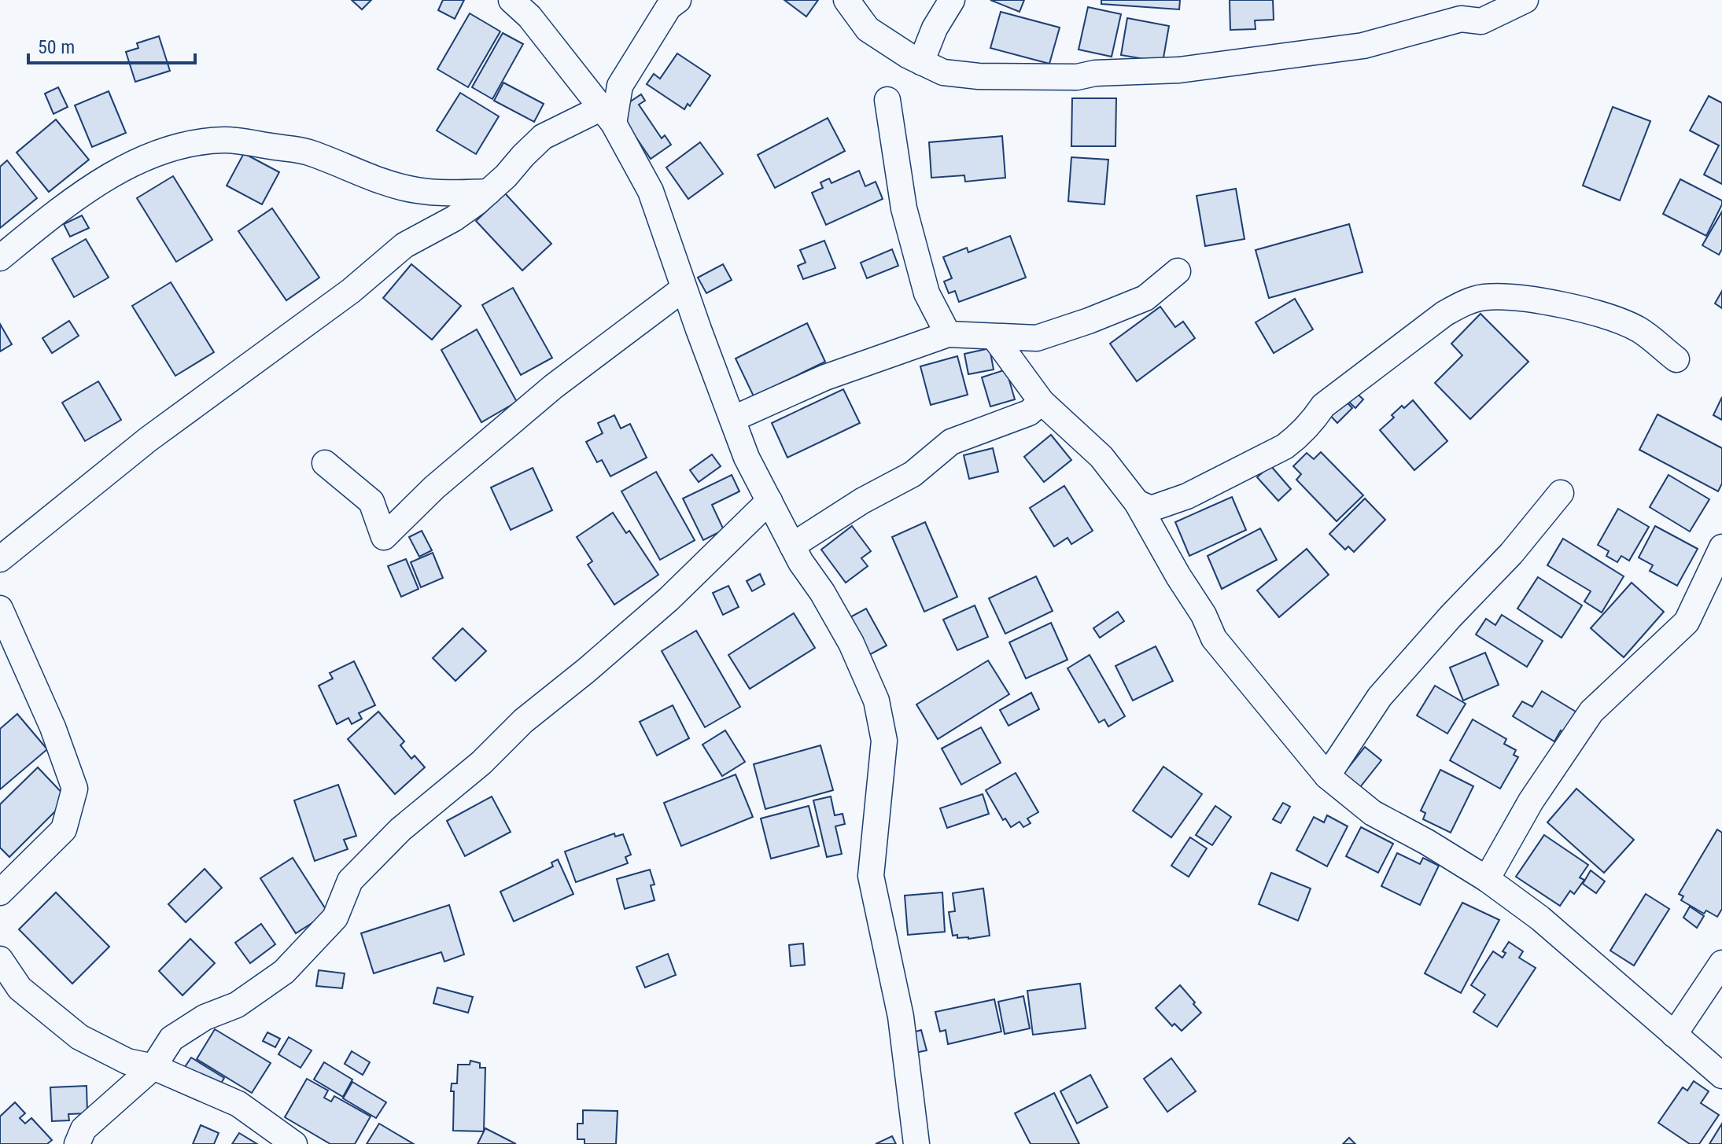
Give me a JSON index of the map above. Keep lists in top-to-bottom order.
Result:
{
  "scale_bar": "50 m"
}
